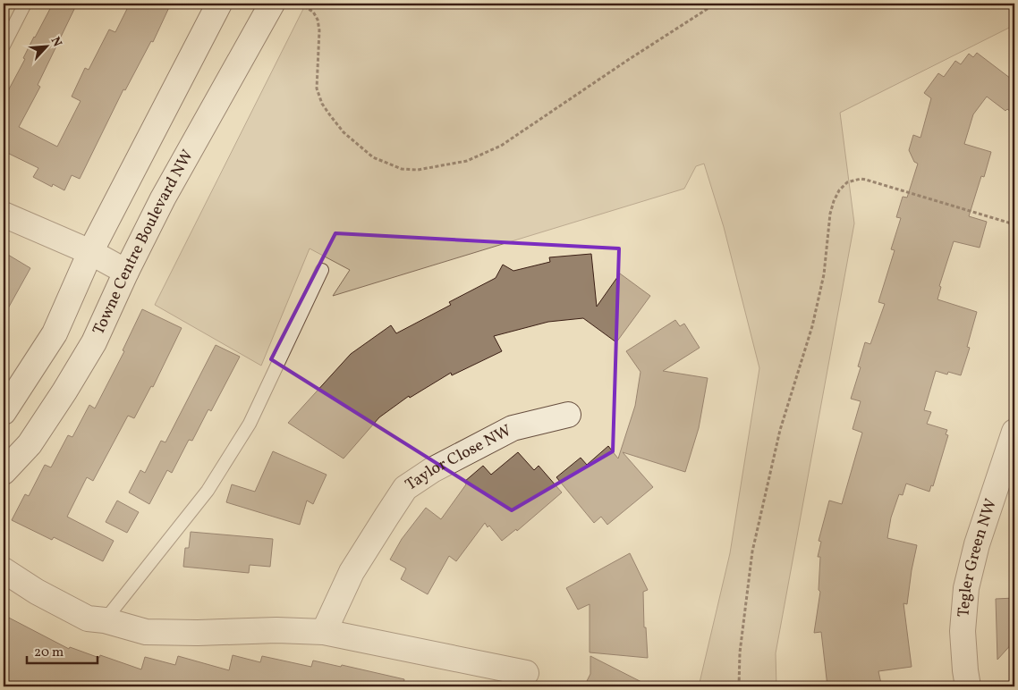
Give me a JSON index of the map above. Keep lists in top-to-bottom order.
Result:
{
  "streets": {
    "street": ["Towne Centre Boulevard NW", "Taylor Close NW", "Tegler Green NW"]
  },
  "scale_bar": "20 m",
  "north": "top right"
}
